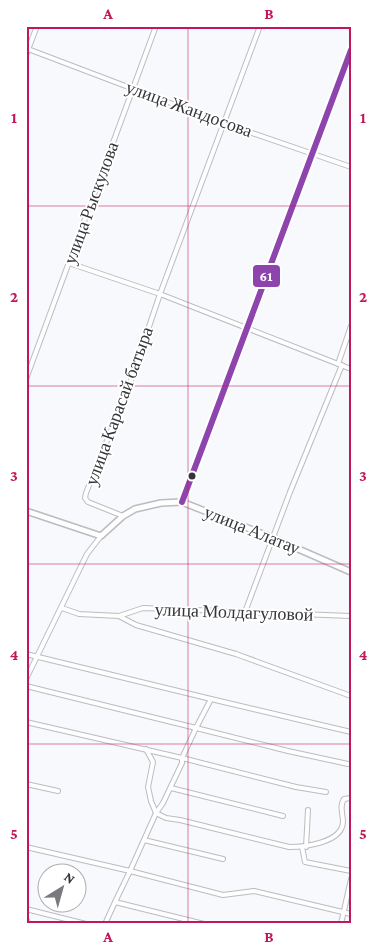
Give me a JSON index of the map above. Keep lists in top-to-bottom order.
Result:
{
  "streets": {
    "street": [
      "улица Жандосова",
      "улица Рыскулова",
      "улица Карасай батыра",
      "улица Алатау",
      "улица Молдагуловой"
    ]
  },
  "crossings": [
    ["улица Жандосова", "улица Рыскулова"],
    ["улица Жандосова", "улица Карасай батыра"],
    ["улица Карасай батыра", "улица Алатау"]
  ],
  "lines": ["transit line 61"],
  "north": "top right",
  "grid": {
    "columns": ["A", "B"],
    "rows": [
      "1",
      "2",
      "3",
      "4",
      "5"
    ]
  }
}
